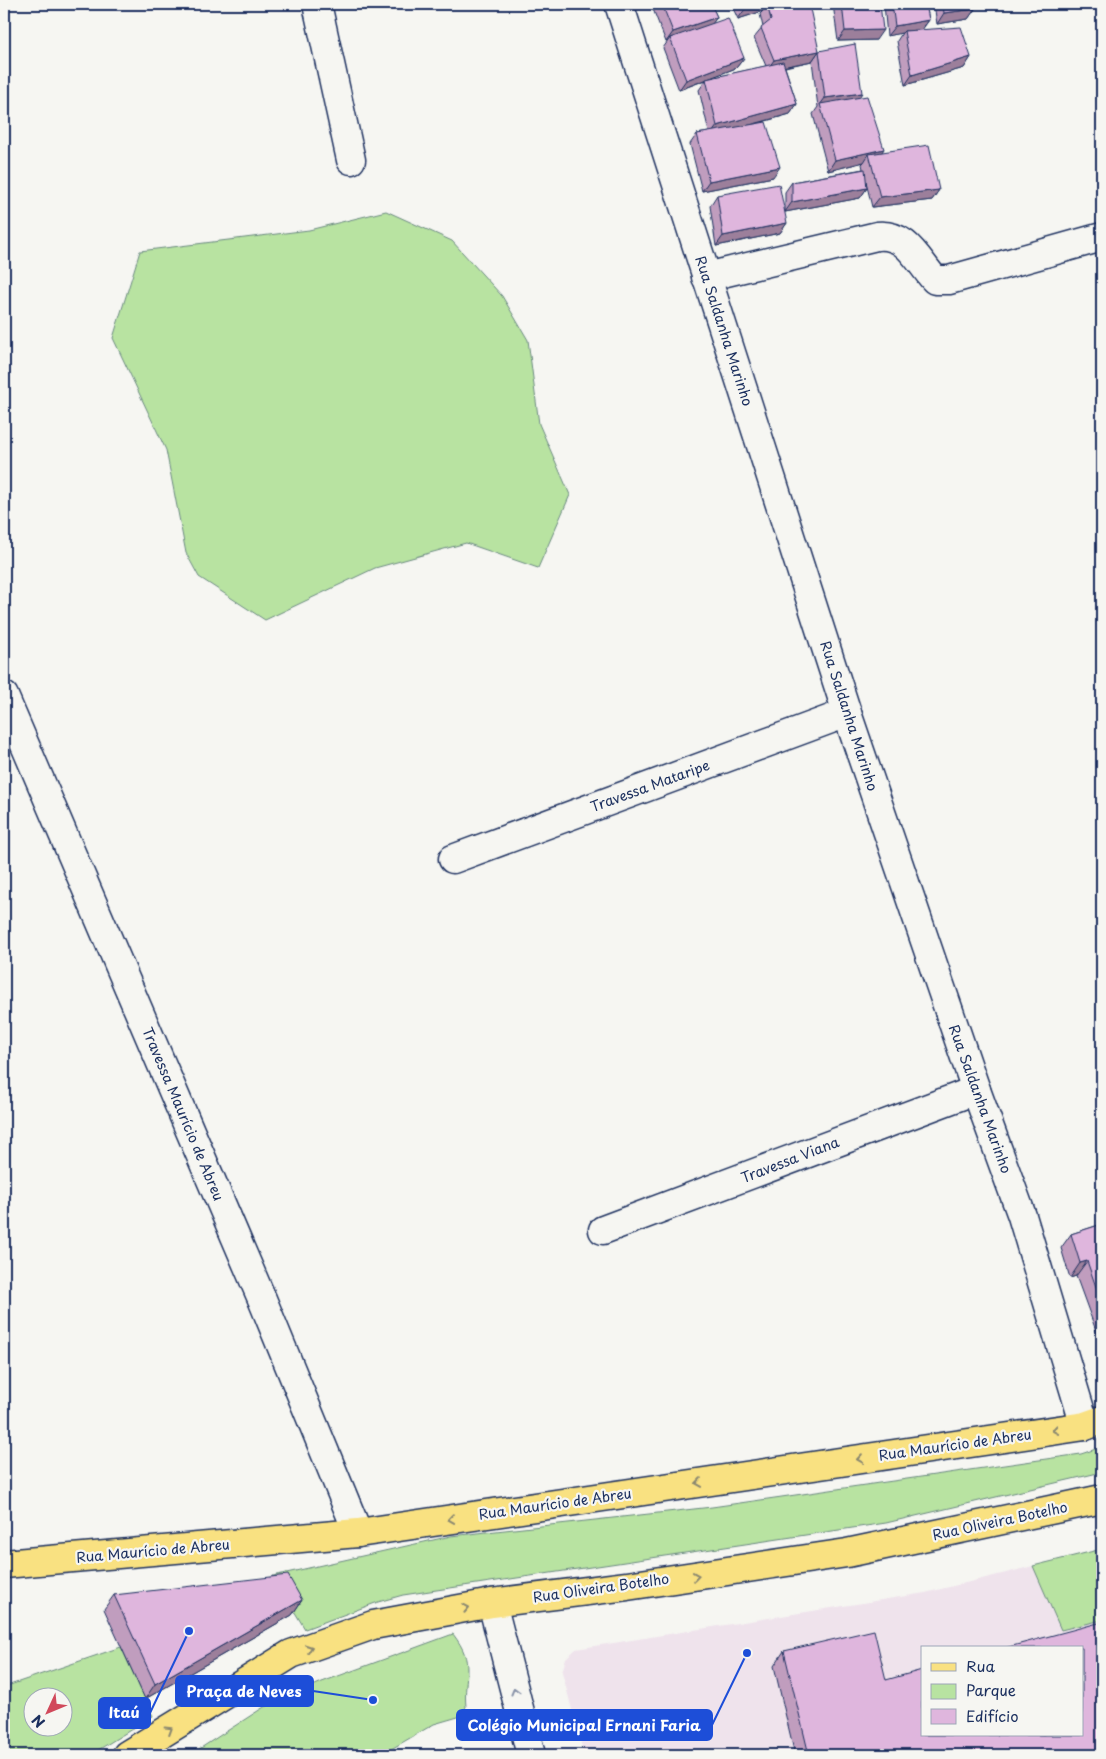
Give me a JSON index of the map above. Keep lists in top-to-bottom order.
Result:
{
  "streets": {
    "main road": ["Rua Maurício de Abreu", "Rua Oliveira Botelho"],
    "street": [
      "Rua Saldanha Marinho",
      "Travessa Mataripe",
      "Travessa Maurício de Abreu",
      "Travessa Viana"
    ]
  },
  "crossings": [
    ["Rua Saldanha Marinho", "Travessa Mataripe"],
    ["Rua Saldanha Marinho", "Travessa Viana"],
    ["Rua Saldanha Marinho", "Rua Maurício de Abreu"],
    ["Travessa Maurício de Abreu", "Rua Maurício de Abreu"]
  ],
  "one_way": ["Rua Maurício de Abreu", "Rua Oliveira Botelho"],
  "places": ["Itaú", "Colégio Municipal Ernani Faria", "Praça de Neves"],
  "legend": ["Rua", "Parque", "Edifício"],
  "north": "bottom left"
}
